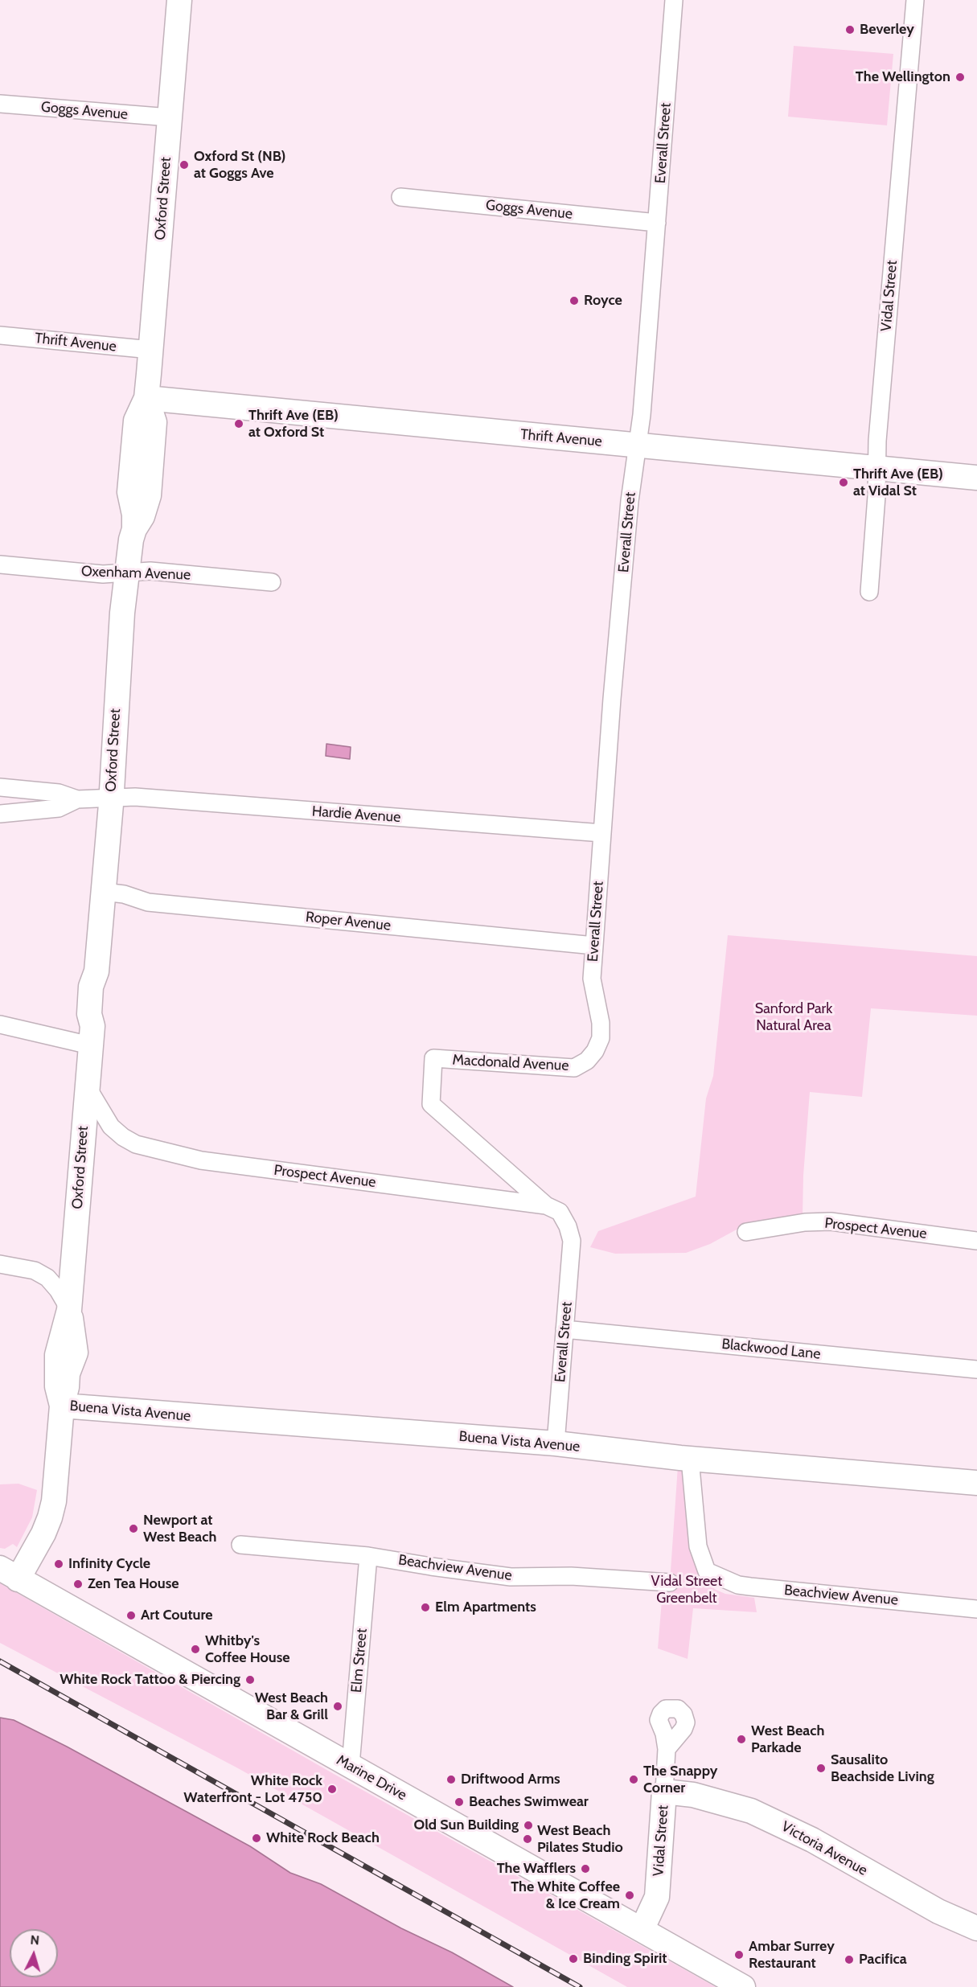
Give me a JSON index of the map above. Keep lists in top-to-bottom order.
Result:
{
  "streets": {
    "street": [
      "Goggs Avenue",
      "Everall Street",
      "Oxford Street",
      "Vidal Street",
      "Thrift Avenue",
      "Oxenham Avenue",
      "Hardie Avenue",
      "Roper Avenue",
      "Macdonald Avenue",
      "Prospect Avenue",
      "Blackwood Lane",
      "Buena Vista Avenue",
      "Beachview Avenue",
      "Elm Street",
      "Marine Drive",
      "Victoria Avenue"
    ]
  },
  "crossings": [
    ["Goggs Avenue", "Everall Street"],
    ["Goggs Avenue", "Oxford Street"],
    ["Everall Street", "Thrift Avenue"],
    ["Everall Street", "Hardie Avenue"],
    ["Everall Street", "Roper Avenue"],
    ["Everall Street", "Macdonald Avenue"],
    ["Everall Street", "Prospect Avenue"],
    ["Everall Street", "Blackwood Lane"],
    ["Everall Street", "Buena Vista Avenue"],
    ["Oxford Street", "Thrift Avenue"],
    ["Oxford Street", "Oxenham Avenue"],
    ["Oxford Street", "Hardie Avenue"],
    ["Oxford Street", "Roper Avenue"],
    ["Oxford Street", "Prospect Avenue"],
    ["Oxford Street", "Buena Vista Avenue"],
    ["Oxford Street", "Marine Drive"],
    ["Vidal Street", "Thrift Avenue"],
    ["Vidal Street", "Marine Drive"],
    ["Vidal Street", "Victoria Avenue"],
    ["Macdonald Avenue", "Prospect Avenue"],
    ["Buena Vista Avenue", "Beachview Avenue"],
    ["Beachview Avenue", "Elm Street"],
    ["Elm Street", "Marine Drive"]
  ],
  "parks": ["Sanford Park Natural Area", "Vidal Street Greenbelt"],
  "places": [
    "Beverley",
    "The Wellington",
    "Oxford St (NB) at Goggs Ave",
    "Royce",
    "Thrift Ave (EB) at Oxford St",
    "Thrift Ave (EB) at Vidal St",
    "Newport at West Beach",
    "Infinity Cycle",
    "Zen Tea House",
    "Elm Apartments",
    "Art Couture",
    "Whitby's Coffee House",
    "White Rock Tattoo & Piercing",
    "West Beach Bar & Grill",
    "West Beach Parkade",
    "Sausalito Beachside Living",
    "Driftwood Arms",
    "The Snappy Corner",
    "White Rock Waterfront - Lot 4750",
    "Beaches Swimwear",
    "Old Sun Building",
    "White Rock Beach",
    "West Beach Pilates Studio",
    "The Wafflers",
    "The White Coffee & Ice Cream",
    "Ambar Surrey Restaurant",
    "Binding Spirit",
    "Pacifica"
  ],
  "north": "top"
}
